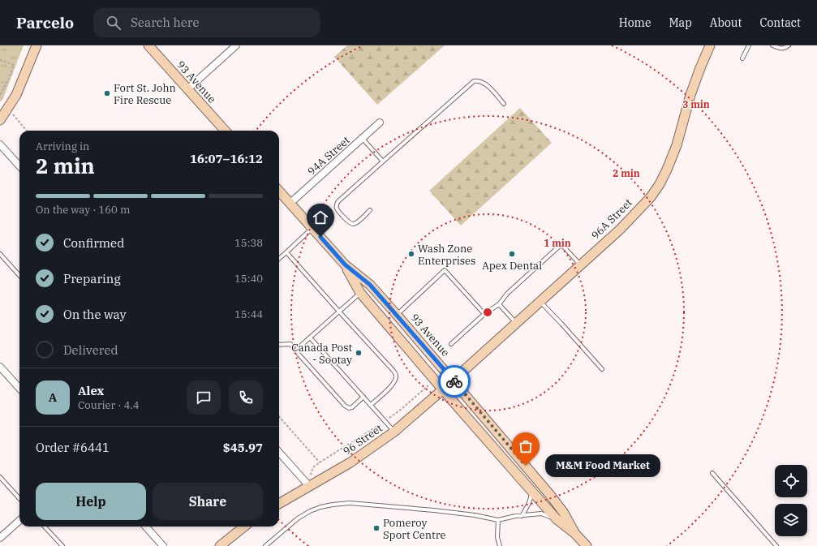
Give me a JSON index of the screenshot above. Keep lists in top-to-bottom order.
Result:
{
  "streets": {
    "main road": ["93 Avenue", "96A Street", "96 Street"],
    "street": ["94A Street"]
  },
  "crossings": [
    ["93 Avenue", "94A Street"],
    ["93 Avenue", "96A Street"],
    ["93 Avenue", "96 Street"],
    ["96A Street", "96 Street"]
  ],
  "places": [
    "Fort St. John Fire Rescue",
    "Wash Zone Enterprises",
    "Apex Dental",
    "Canada Post - Sootay",
    "M&M Food Market",
    "Pomeroy Sport Centre"
  ],
  "page": {
    "header": "Parcelo",
    "search": "Search here",
    "nav": [
      "Home",
      "Map",
      "About",
      "Contact"
    ],
    "heading": ["2 min", "Arriving in", "16:07–16:12"],
    "panel": [
      "Alex",
      "Courier · 4.4",
      "Order #6441",
      "$45.97"
    ],
    "bar": "On the way · 160 m",
    "list": [
      ["Confirmed", "15:38"],
      ["Preparing", "15:40"],
      ["On the way", "15:44"],
      "Delivered"
    ],
    "round": "A",
    "bubble": "M&M Food Market",
    "buttons": ["Help", "Share"]
  },
  "rings": ["3 min", "2 min", "1 min"]
}
